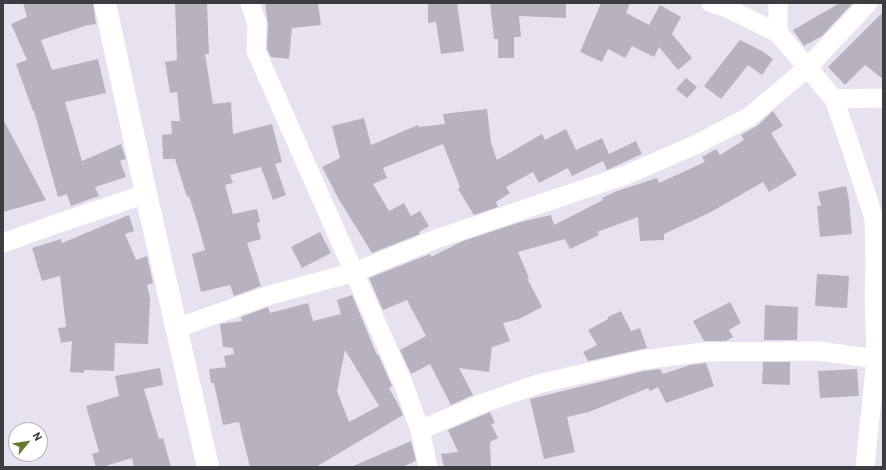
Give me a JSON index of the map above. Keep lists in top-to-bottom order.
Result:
{
  "north": "top right"
}
